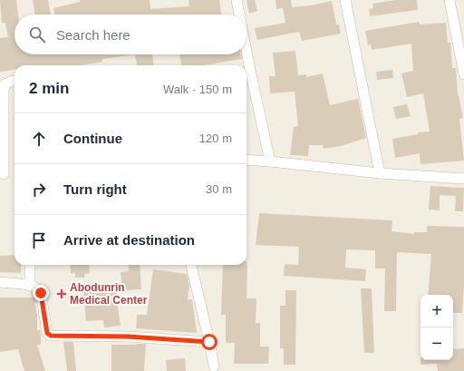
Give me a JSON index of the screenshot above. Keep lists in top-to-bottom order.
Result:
{
  "places": {
    "health": ["Abodunrin Medical Center"]
  },
  "page": {
    "search": "Search here",
    "heading": ["2 min", "Walk · 150 m"],
    "list": [
      ["Continue", "120 m"],
      ["Turn right", "30 m"],
      "Arrive at destination"
    ],
    "map_buttons": ["+", "−"]
  }
}
